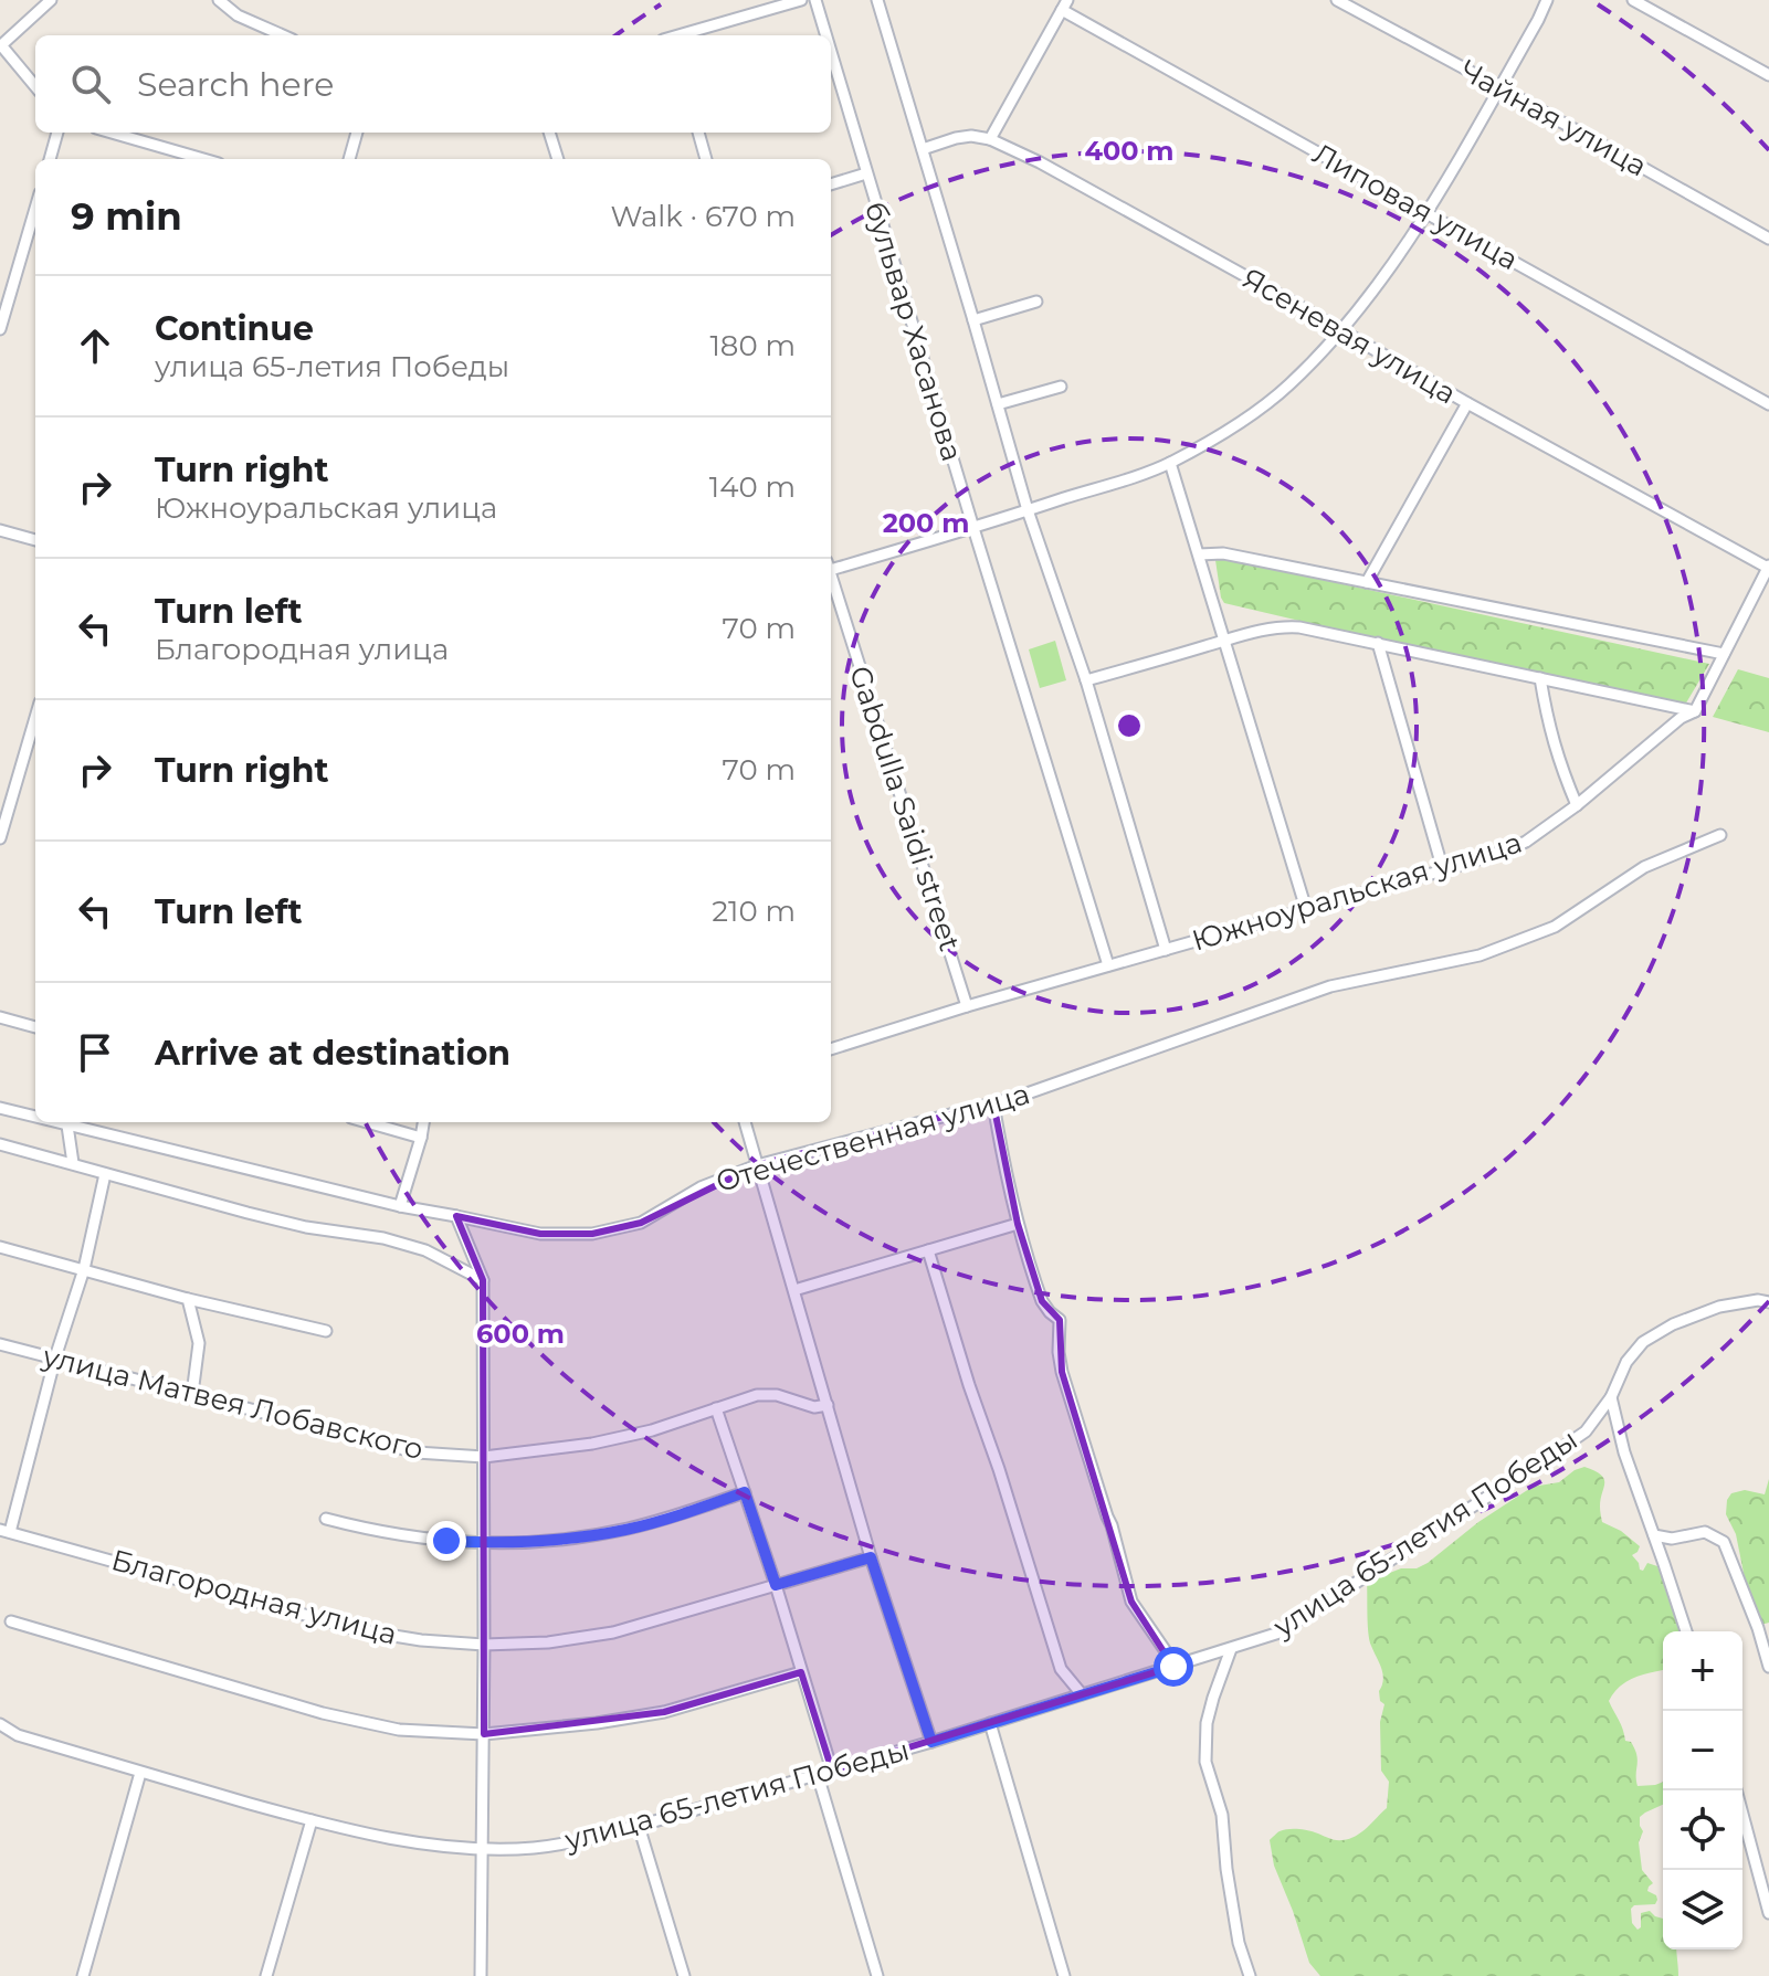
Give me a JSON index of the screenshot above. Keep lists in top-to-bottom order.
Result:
{
  "streets": {
    "street": [
      "Чайная улица",
      "Липовая улица",
      "бульвар Хасанова",
      "Ясеневая улица",
      "Gabdulla Saidi street",
      "Южноуральская улица",
      "Отечественная улица",
      "улица Матвея Лобавского",
      "улица 65-летия Победы",
      "Благородная улица"
    ]
  },
  "crossings": [
    ["бульвар Хасанова", "Ясеневая улица"],
    ["бульвар Хасанова", "Южноуральская улица"],
    ["Ясеневая улица", "Южноуральская улица"],
    ["Gabdulla Saidi street", "Южноуральская улица"]
  ],
  "page": {
    "search": "Search here",
    "heading": ["9 min", "Walk · 670 m"],
    "list": [
      ["Continue", "улица 65-летия Победы", "180 m"],
      ["Turn right", "Южноуральская улица", "140 m"],
      ["Turn left", "Благородная улица", "70 m"],
      ["Turn right", "70 m"],
      ["Turn left", "210 m"],
      "Arrive at destination"
    ],
    "map_buttons": ["+", "−"]
  },
  "rings": ["400 m", "200 m", "600 m"]
}
